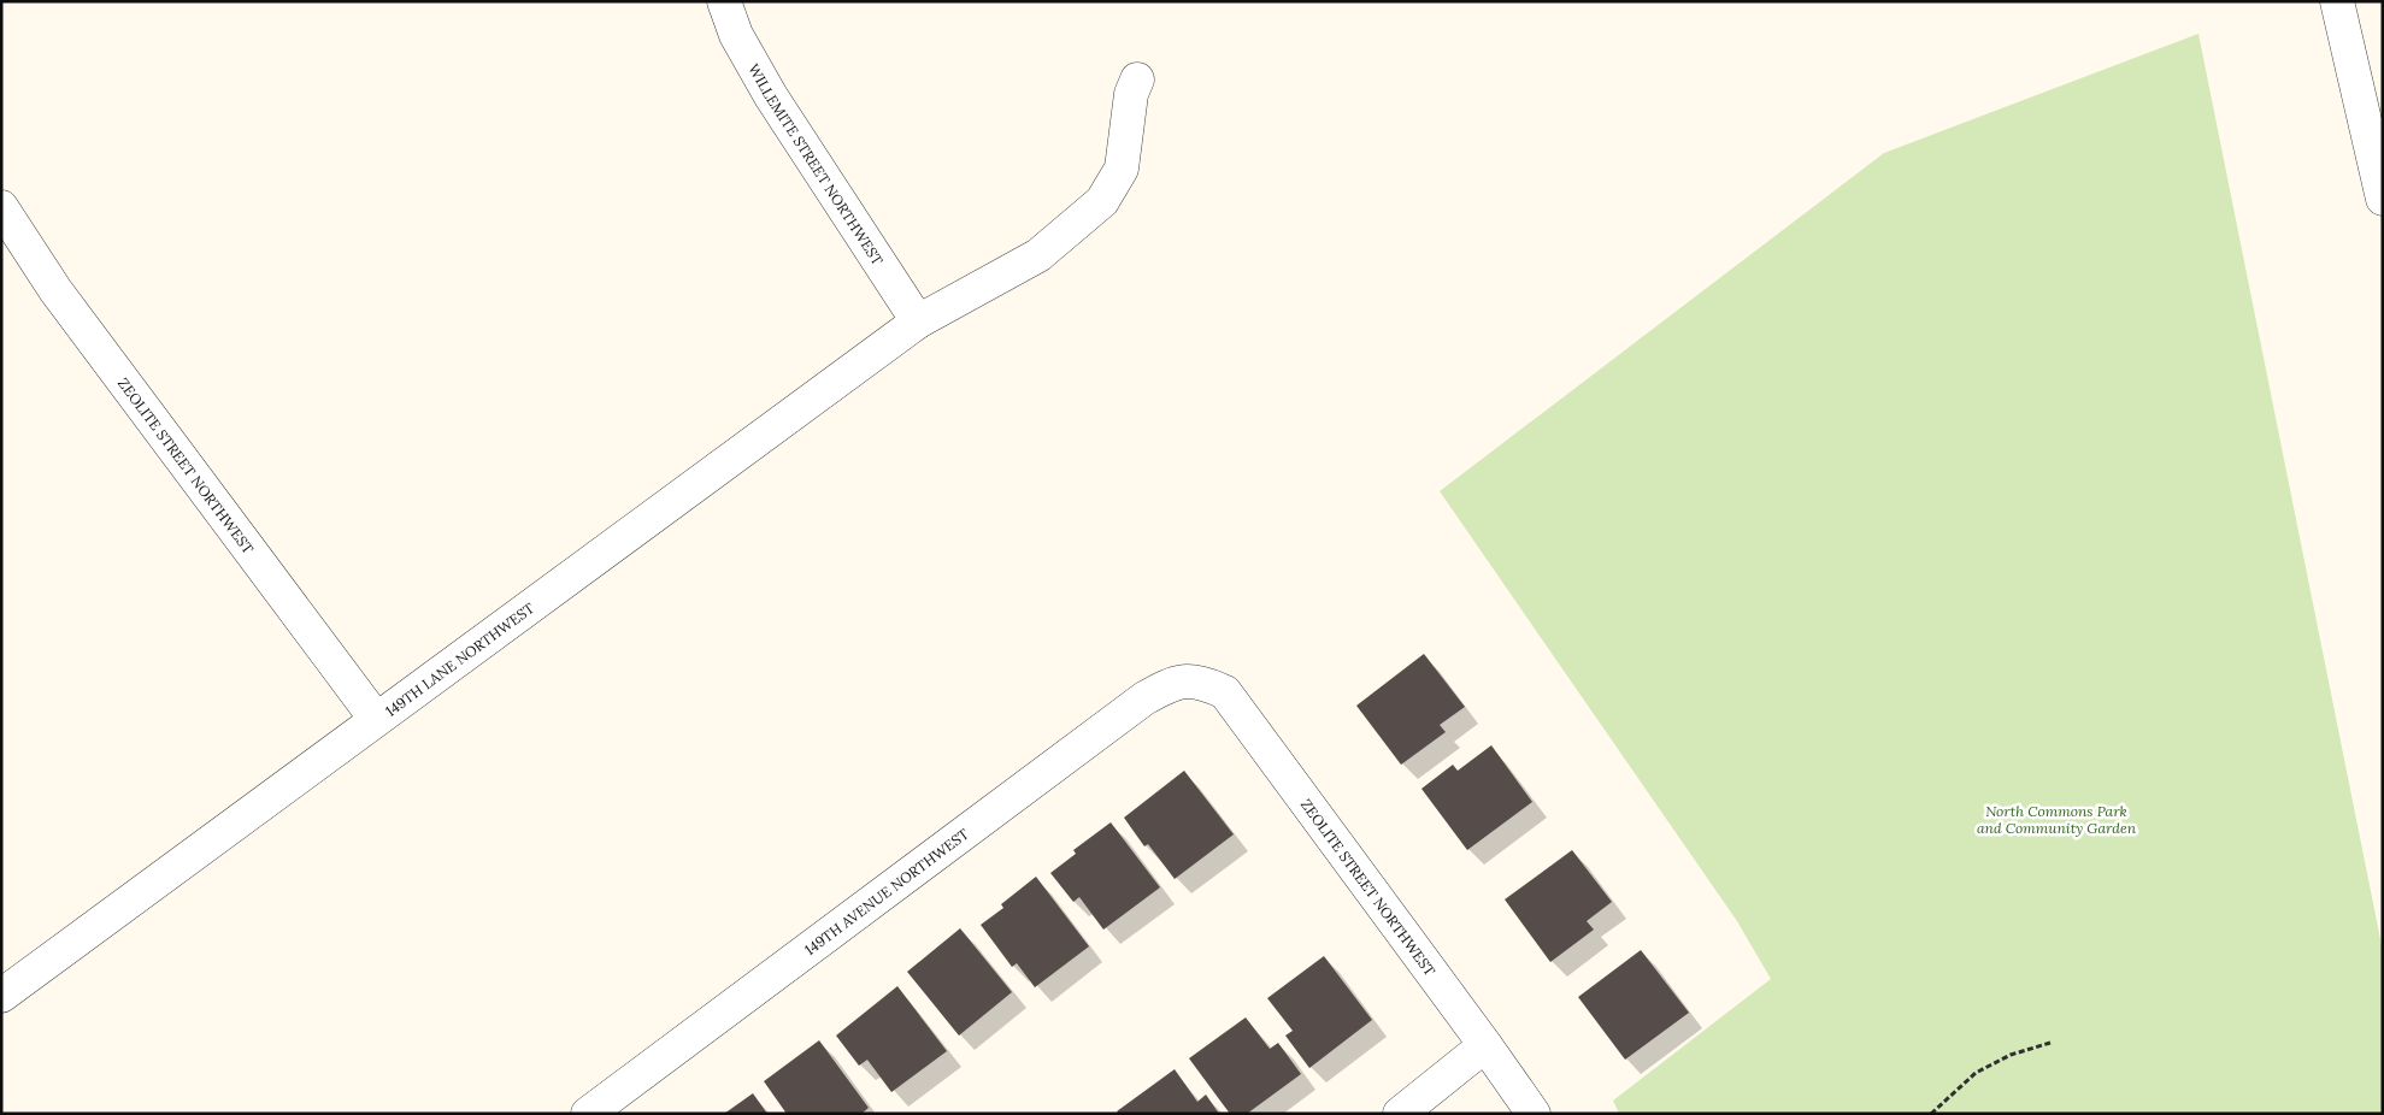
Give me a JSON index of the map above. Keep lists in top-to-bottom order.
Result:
{
  "streets": {
    "street": [
      "WILLEMITE STREET NORTHWEST",
      "ZEOLITE STREET NORTHWEST",
      "149TH LANE NORTHWEST",
      "149TH AVENUE NORTHWEST"
    ]
  },
  "crossings": [
    ["WILLEMITE STREET NORTHWEST", "149TH LANE NORTHWEST"],
    ["ZEOLITE STREET NORTHWEST", "149TH LANE NORTHWEST"],
    ["ZEOLITE STREET NORTHWEST", "149TH AVENUE NORTHWEST"]
  ],
  "parks": ["North Commons Park and Community Garden"]
}
